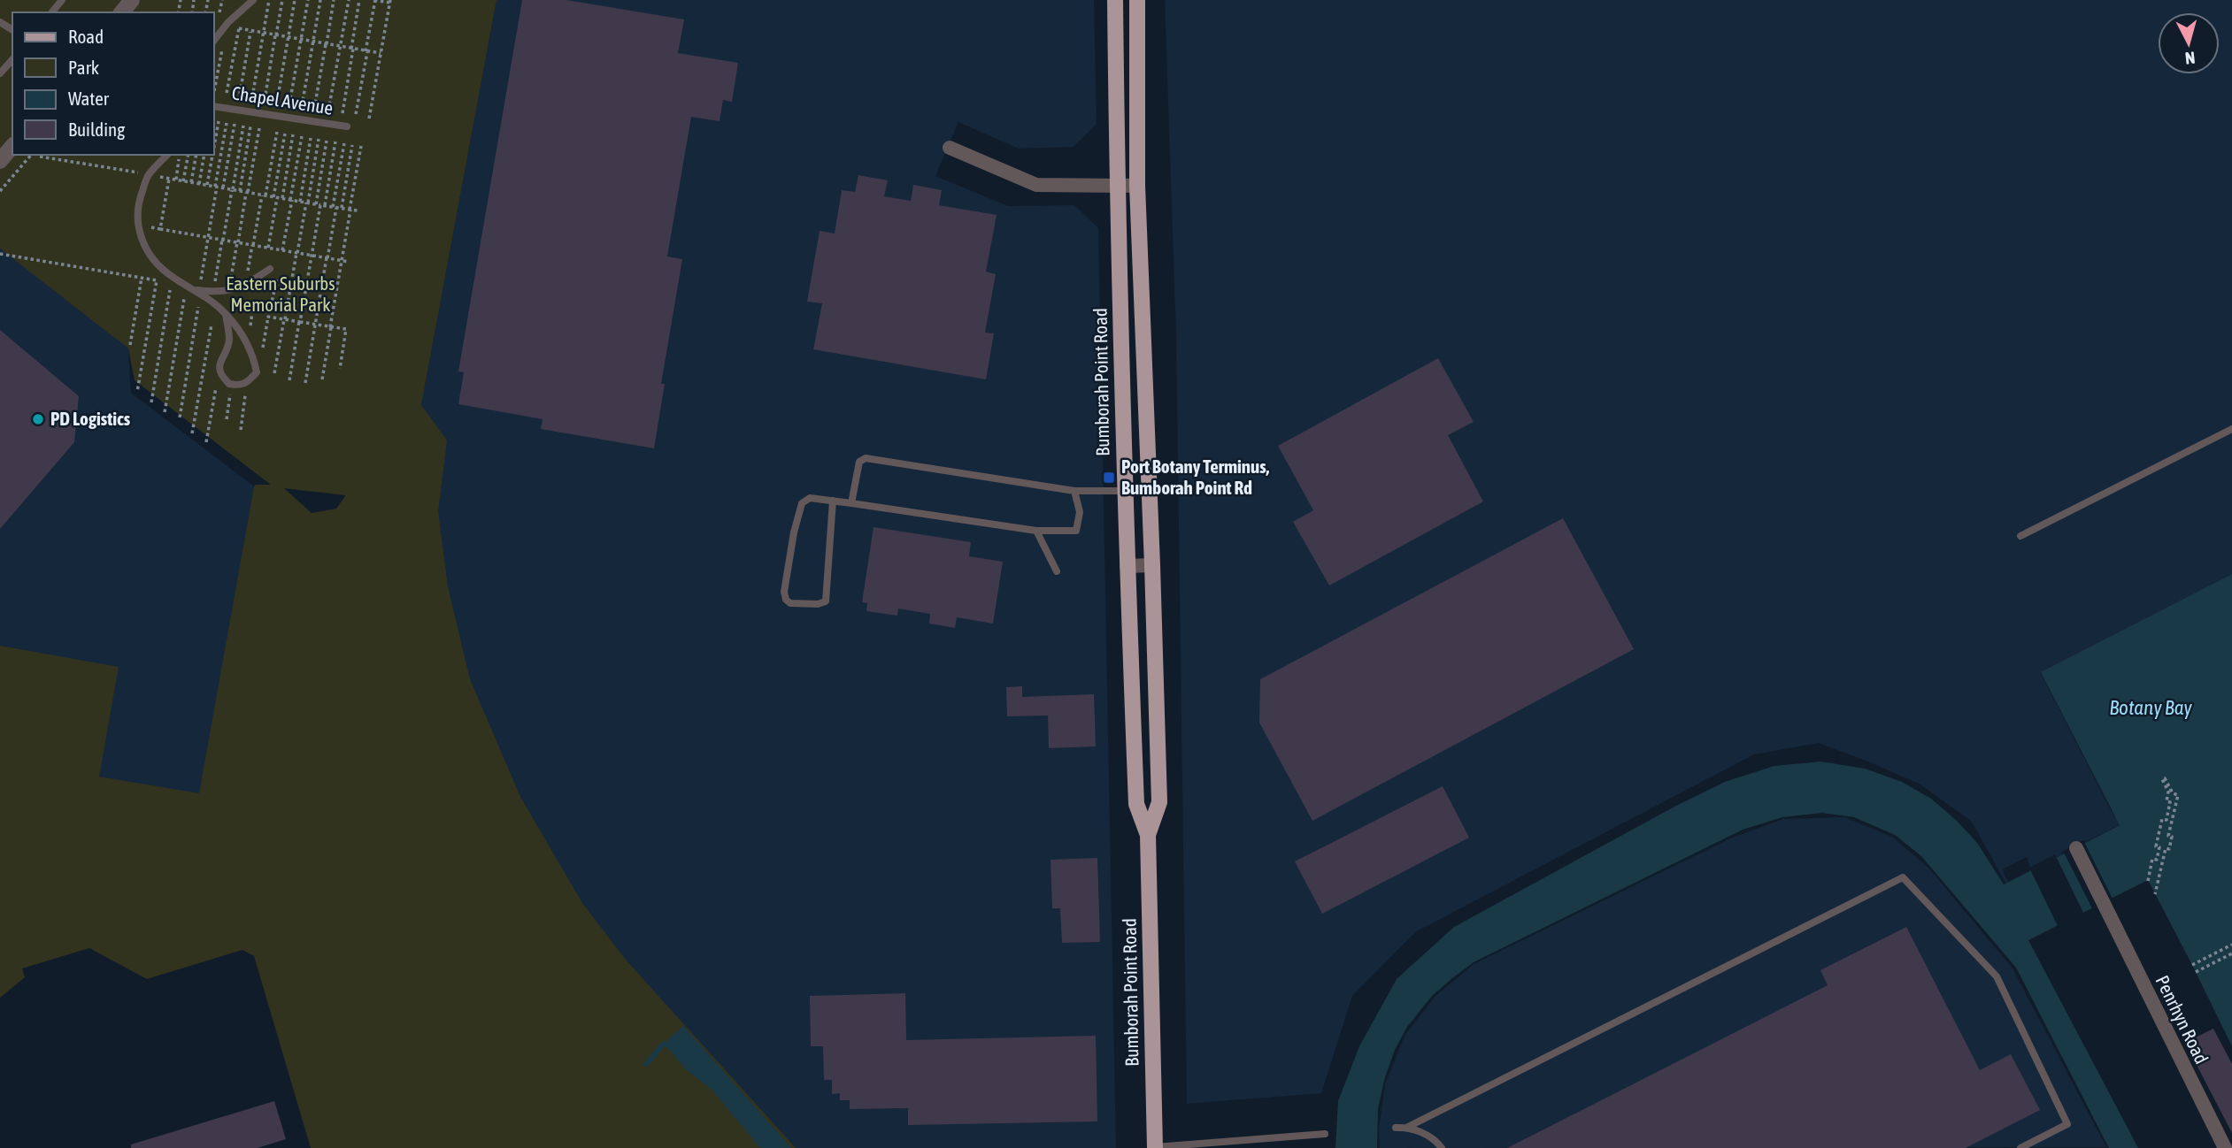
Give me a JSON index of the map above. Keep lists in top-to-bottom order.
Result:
{
  "streets": {
    "main road": ["Bumborah Point Road"],
    "street": ["Penrhyn Road"],
    "lane": ["Chapel Avenue"]
  },
  "water": ["Botany Bay"],
  "parks": ["Eastern Suburbs Memorial Park"],
  "places": {
    "other": ["PD Logistics"],
    "transit": ["Port Botany Terminus, Bumborah Point Rd"]
  },
  "legend": [
    "Road",
    "Park",
    "Water",
    "Building"
  ],
  "north": "bottom"
}
